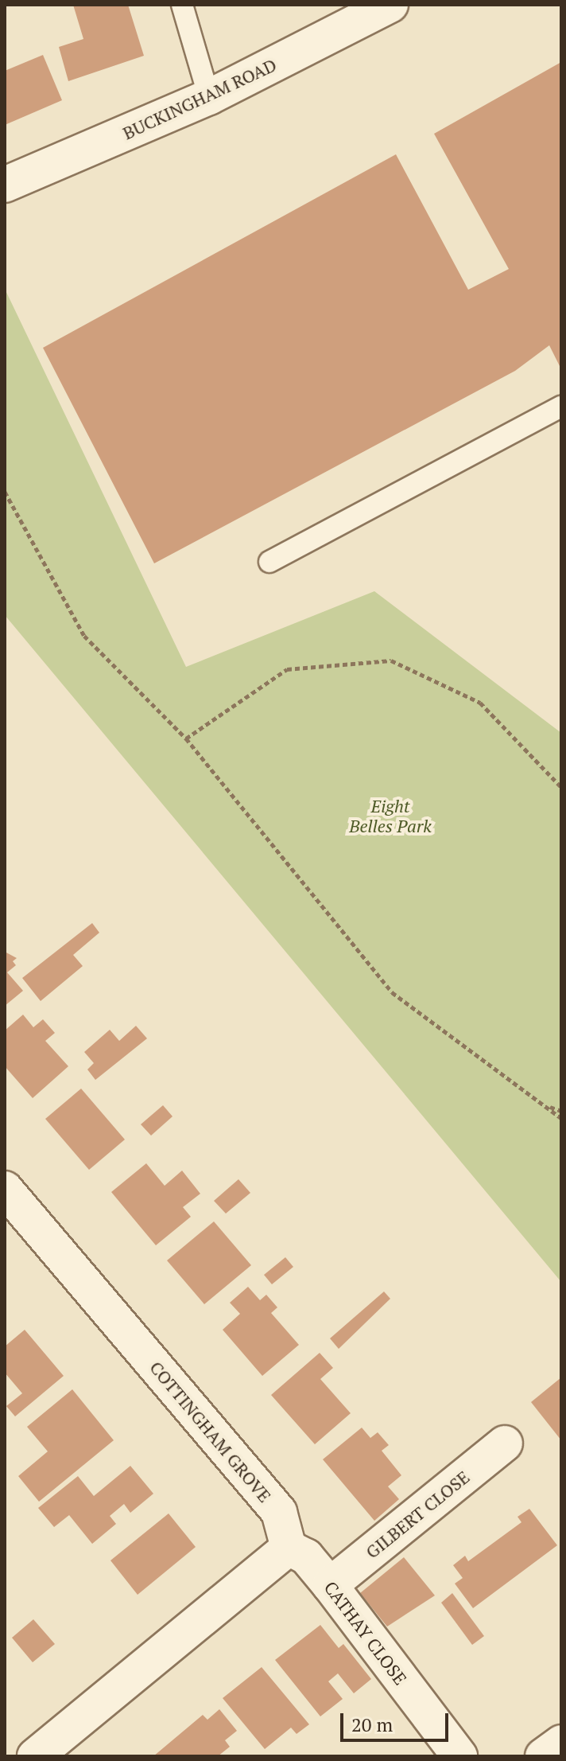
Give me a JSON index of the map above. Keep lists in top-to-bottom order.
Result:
{
  "streets": {
    "street": [
      "BUCKINGHAM ROAD",
      "COTTINGHAM GROVE",
      "GILBERT CLOSE",
      "CATHAY CLOSE"
    ]
  },
  "crossings": [
    ["COTTINGHAM GROVE", "CATHAY CLOSE"],
    ["GILBERT CLOSE", "CATHAY CLOSE"]
  ],
  "parks": ["Eight Belles Park"],
  "scale_bar": "20 m"
}
